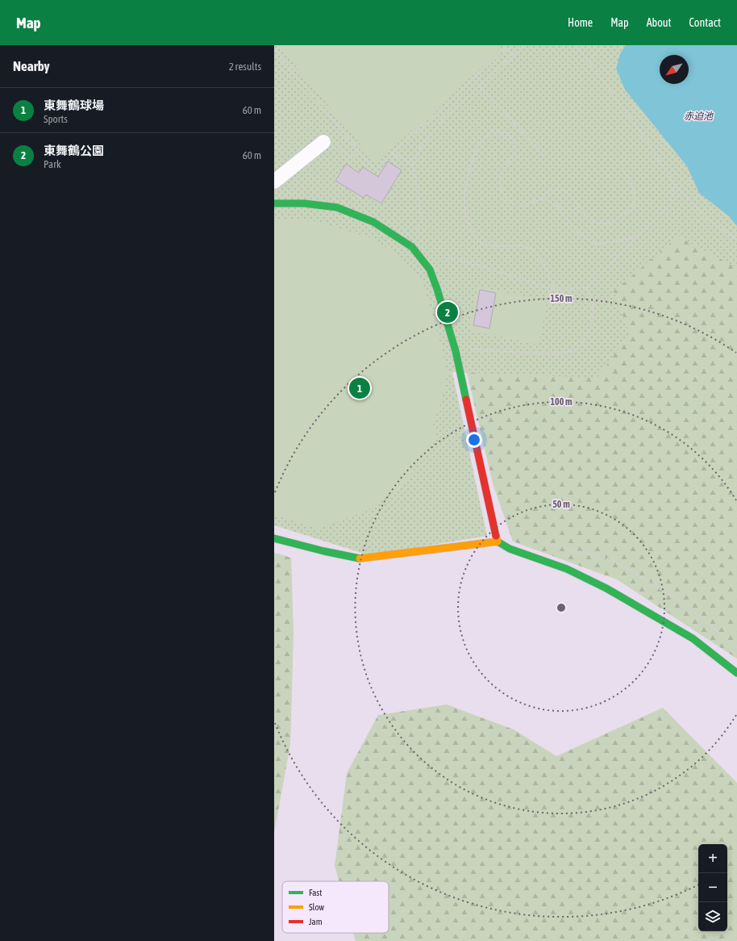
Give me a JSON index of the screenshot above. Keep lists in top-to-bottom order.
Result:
{
  "water": ["赤迫池"],
  "legend": ["Fast", "Slow", "Jam"],
  "north": "bottom left",
  "page": {
    "header": "Map",
    "nav": [
      "Home",
      "Map",
      "About",
      "Contact"
    ],
    "heading": ["Nearby", "2 results"],
    "list": [
      {
        "mark": "1",
        "name": "東舞鶴球場",
        "note": "Sports",
        "value": "60 m"
      },
      {
        "mark": "2",
        "name": "東舞鶴公園",
        "note": "Park",
        "value": "60 m"
      }
    ],
    "pins": ["2", "1"],
    "map_buttons": ["+", "−"]
  },
  "rings": ["150 m", "100 m", "50 m"]
}
